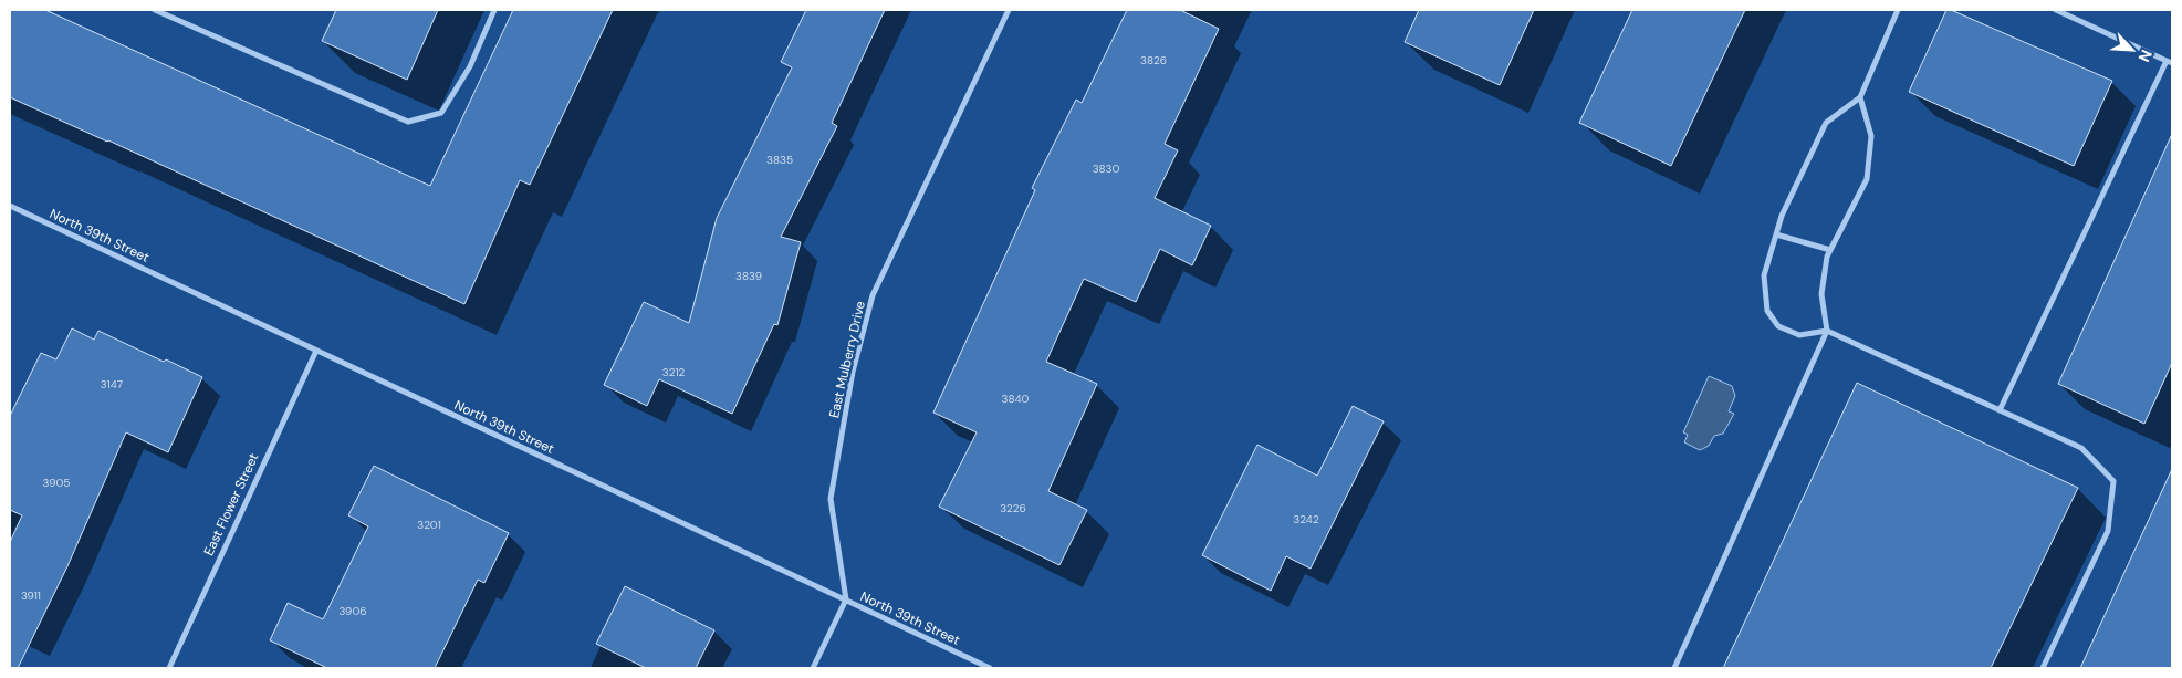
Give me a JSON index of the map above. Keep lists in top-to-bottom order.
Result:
{
  "streets": {
    "street": ["North 39th Street", "East Mulberry Drive", "East Flower Street"]
  },
  "crossings": [
    ["North 39th Street", "East Mulberry Drive"],
    ["North 39th Street", "East Flower Street"]
  ],
  "house_numbers": [
    "3826",
    "3835",
    "3830",
    "3839",
    "3212",
    "3147",
    "3840",
    "3905",
    "3226",
    "3242",
    "3201",
    "3911",
    "3906"
  ],
  "north": "bottom right"
}
